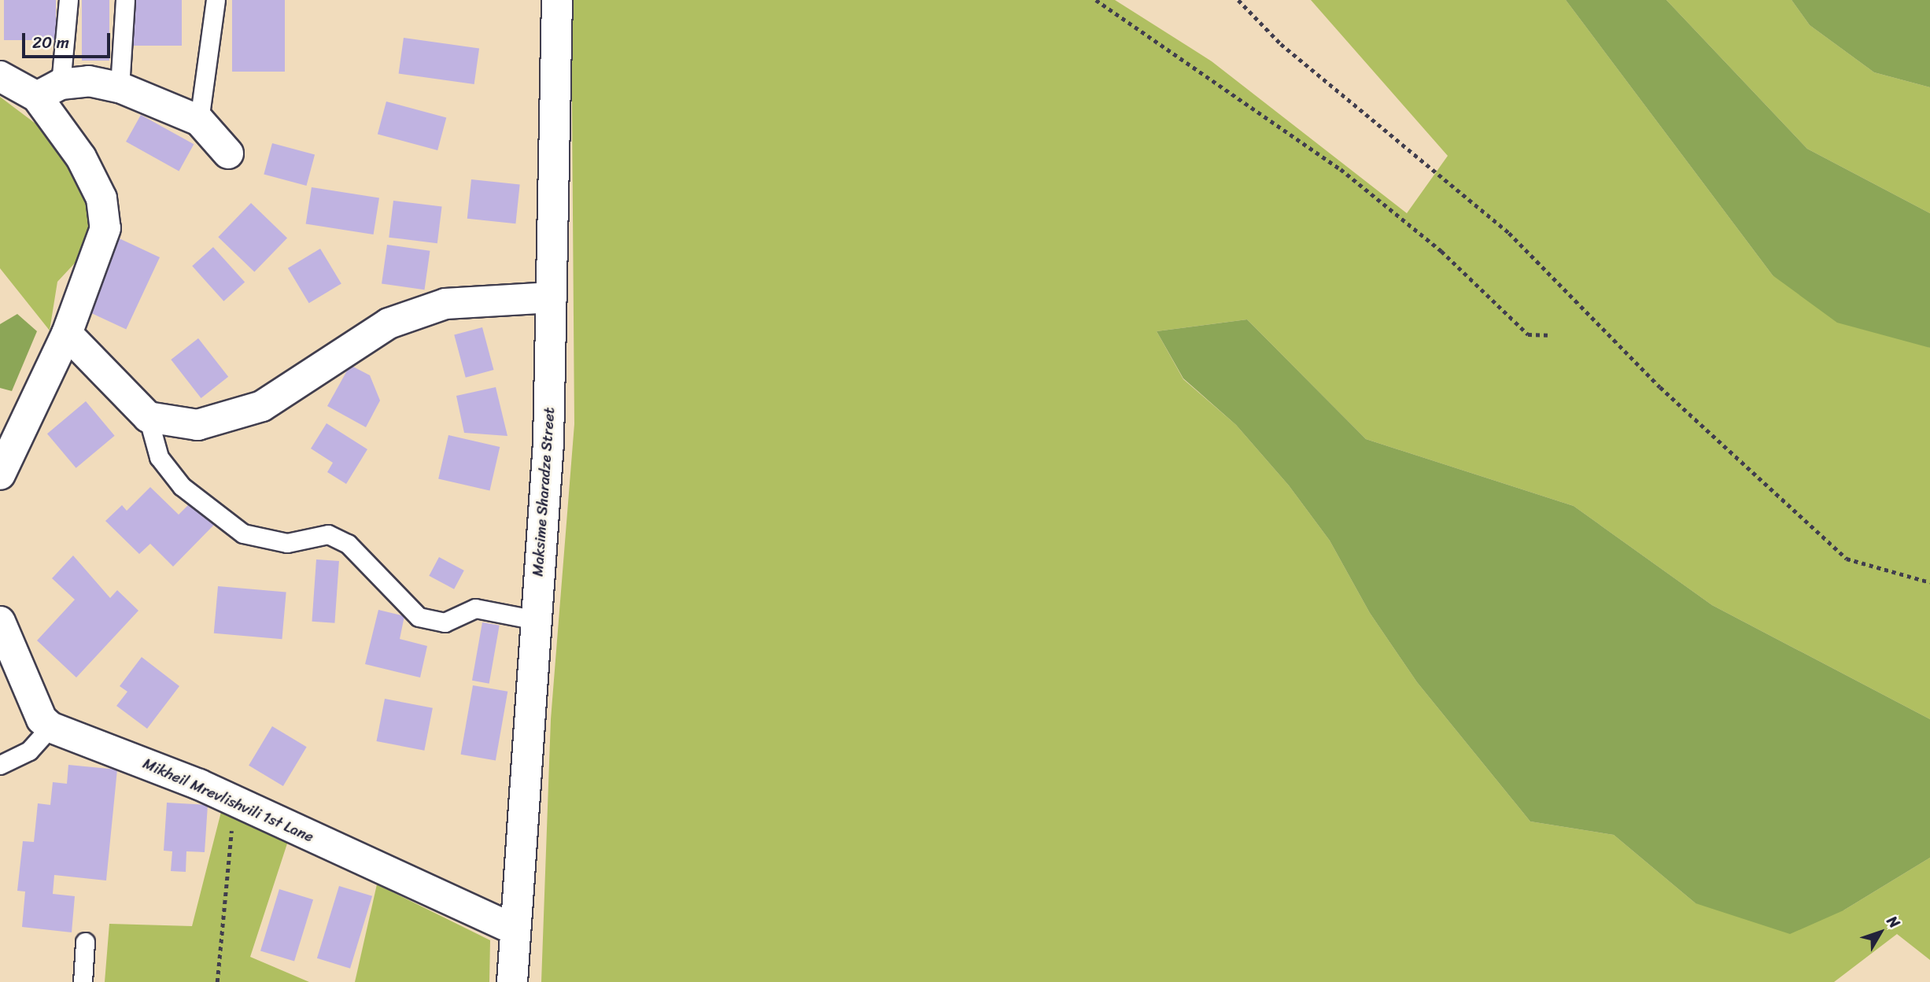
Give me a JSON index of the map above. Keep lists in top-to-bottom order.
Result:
{
  "streets": {
    "street": ["Maksime Sharadze Street", "Mikheil Mrevlishvili 1st Lane"]
  },
  "crossings": [
    ["Maksime Sharadze Street", "Mikheil Mrevlishvili 1st Lane"]
  ],
  "scale_bar": "20 m",
  "north": "top right"
}
